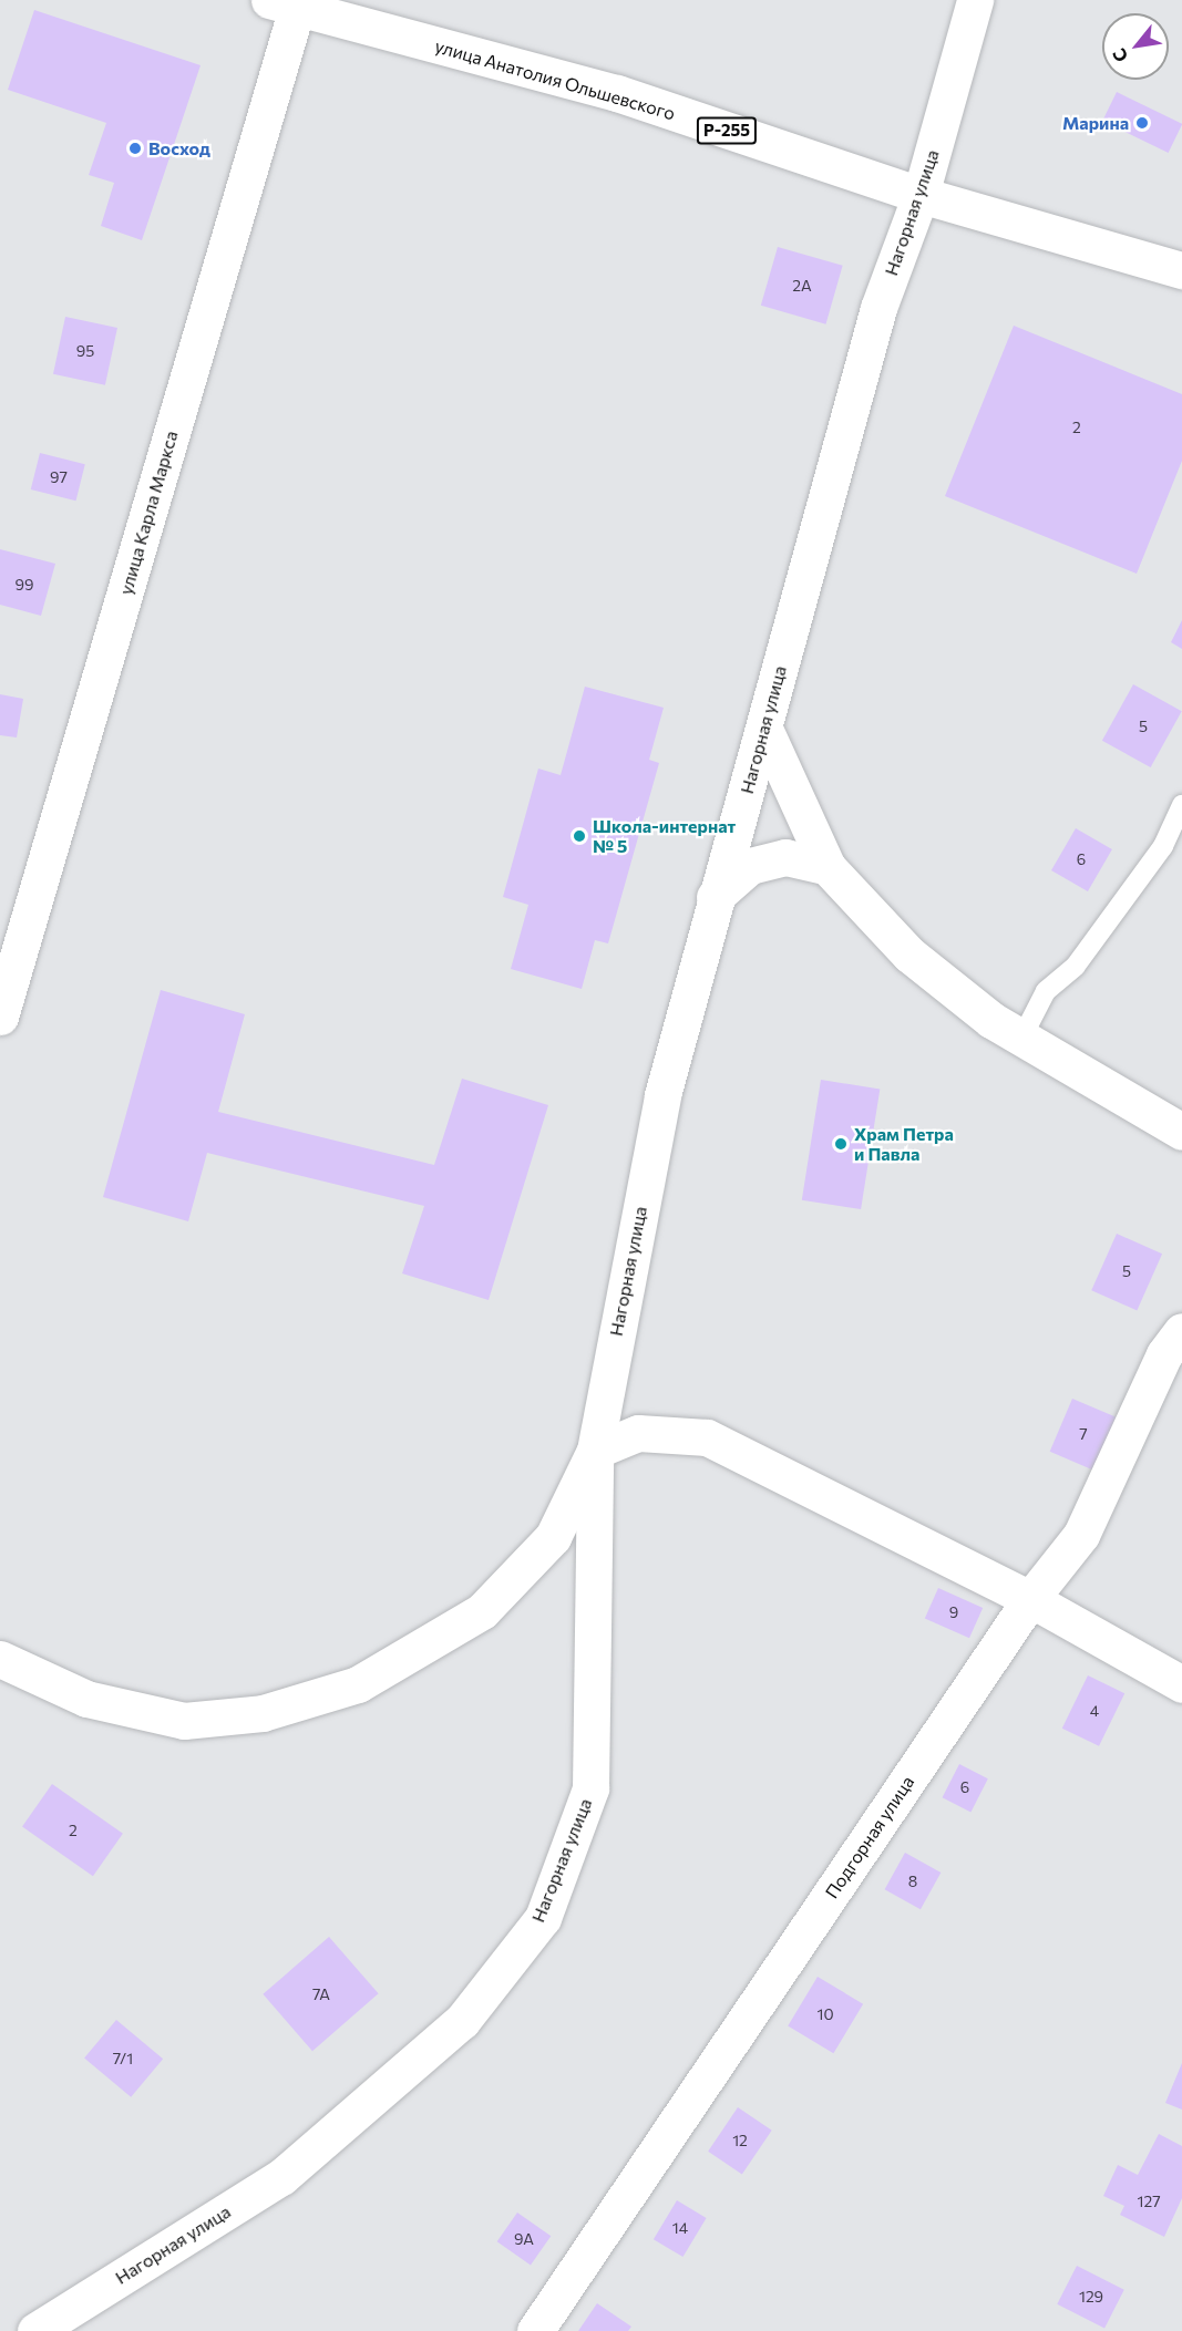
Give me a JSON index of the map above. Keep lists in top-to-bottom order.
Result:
{
  "streets": {
    "main road": [
      "улица Анатолия Ольшевского",
      "Р-255",
      "Нагорная улица",
      "улица Карла Маркса",
      "Подгорная улица"
    ]
  },
  "crossings": [
    ["улица Анатолия Ольшевского", "Нагорная улица"],
    ["улица Анатолия Ольшевского", "улица Карла Маркса"]
  ],
  "places": [
    "Марина",
    "Восход",
    "Школа-интернат № 5",
    "Храм Петра и Павла"
  ],
  "house_numbers": [
    "2А",
    "95",
    "2",
    "97",
    "99",
    "5",
    "6",
    "5",
    "7",
    "9",
    "4",
    "6",
    "2",
    "8",
    "7А",
    "10",
    "7/1",
    "12",
    "127",
    "14",
    "9А",
    "129"
  ],
  "north": "bottom left"
}
